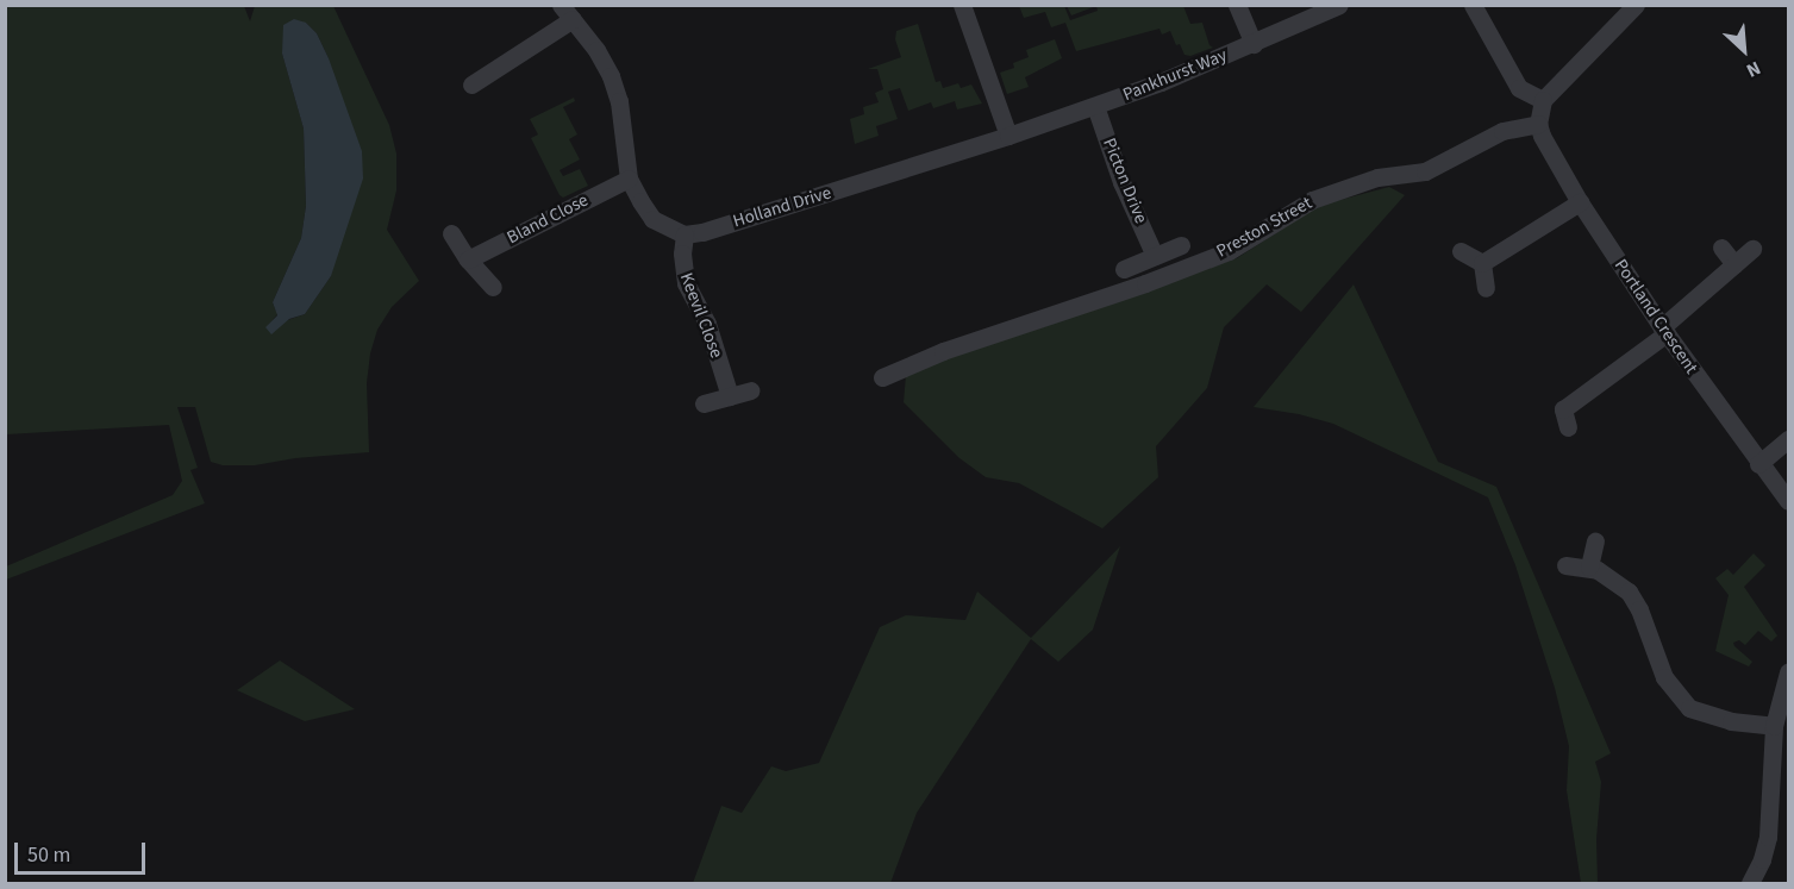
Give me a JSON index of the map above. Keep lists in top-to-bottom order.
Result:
{
  "streets": {
    "street": [
      "Pankhurst Way",
      "Picton Drive",
      "Holland Drive",
      "Bland Close",
      "Preston Street",
      "Keevil Close",
      "Portland Crescent"
    ]
  },
  "crossings": [
    ["Pankhurst Way", "Picton Drive"],
    ["Pankhurst Way", "Holland Drive"],
    ["Holland Drive", "Keevil Close"],
    ["Preston Street", "Portland Crescent"]
  ],
  "scale_bar": "50 m",
  "north": "bottom right"
}
